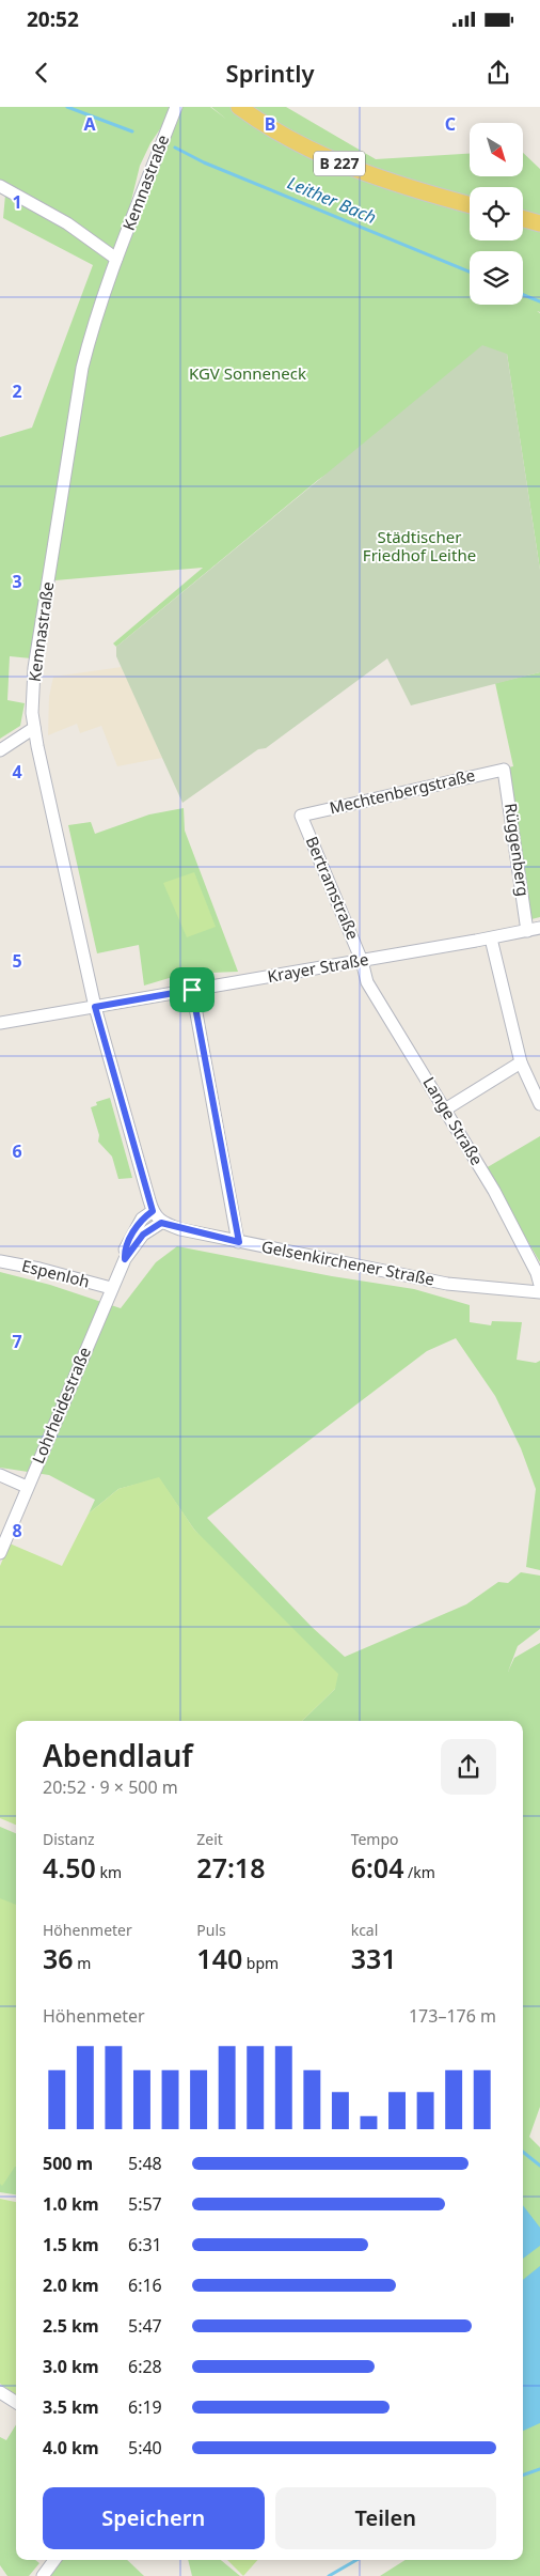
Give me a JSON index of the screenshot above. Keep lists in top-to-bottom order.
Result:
{
  "streets": {
    "main road": ["B 227"],
    "street": [
      "Kemnastraße",
      "Mechtenbergstraße",
      "Rüggenberg",
      "Bertramstraße",
      "Krayer Straße",
      "Lange Straße",
      "Gelsenkirchener Straße",
      "Espenloh",
      "Lohrheidestraße"
    ]
  },
  "crossings": [
    ["Kemnastraße", "Krayer Straße"],
    ["Mechtenbergstraße", "Rüggenberg"],
    ["Mechtenbergstraße", "Bertramstraße"],
    ["Rüggenberg", "Krayer Straße"],
    ["Bertramstraße", "Krayer Straße"],
    ["Bertramstraße", "Lange Straße"],
    ["Krayer Straße", "Lange Straße"],
    ["Gelsenkirchener Straße", "Lohrheidestraße"],
    ["Espenloh", "Lohrheidestraße"]
  ],
  "water": ["Leither Bach"],
  "parks": ["KGV Sonneneck", "Städtischer Friedhof Leithe"],
  "north": "bottom right",
  "page": {
    "status": "20:52",
    "header": "Sprintly",
    "heading": ["Abendlauf", "20:52 · 9 × 500 m"],
    "stats": [
      ["Distanz", "4.50 km"],
      ["Zeit", "27:18"],
      ["Tempo", "6:04 /km"],
      ["Höhenmeter", "36 m"],
      ["Puls", "140 bpm"],
      ["kcal", "331"]
    ],
    "chart": ["Höhenmeter", "173–176 m"],
    "list": [
      {
        "name": "500 m",
        "note": "5:48"
      },
      {
        "name": "1.0 km",
        "note": "5:57"
      },
      {
        "name": "1.5 km",
        "note": "6:31"
      },
      {
        "name": "2.0 km",
        "note": "6:16"
      },
      {
        "name": "2.5 km",
        "note": "5:47"
      },
      {
        "name": "3.0 km",
        "note": "6:28"
      },
      {
        "name": "3.5 km",
        "note": "6:19"
      },
      {
        "name": "4.0 km",
        "note": "5:40"
      }
    ],
    "buttons": ["Speichern", "Teilen"]
  },
  "grid": {
    "columns": ["A", "B", "C"],
    "rows": [
      "1",
      "2",
      "3",
      "4",
      "5",
      "6",
      "7",
      "8"
    ]
  }
}
